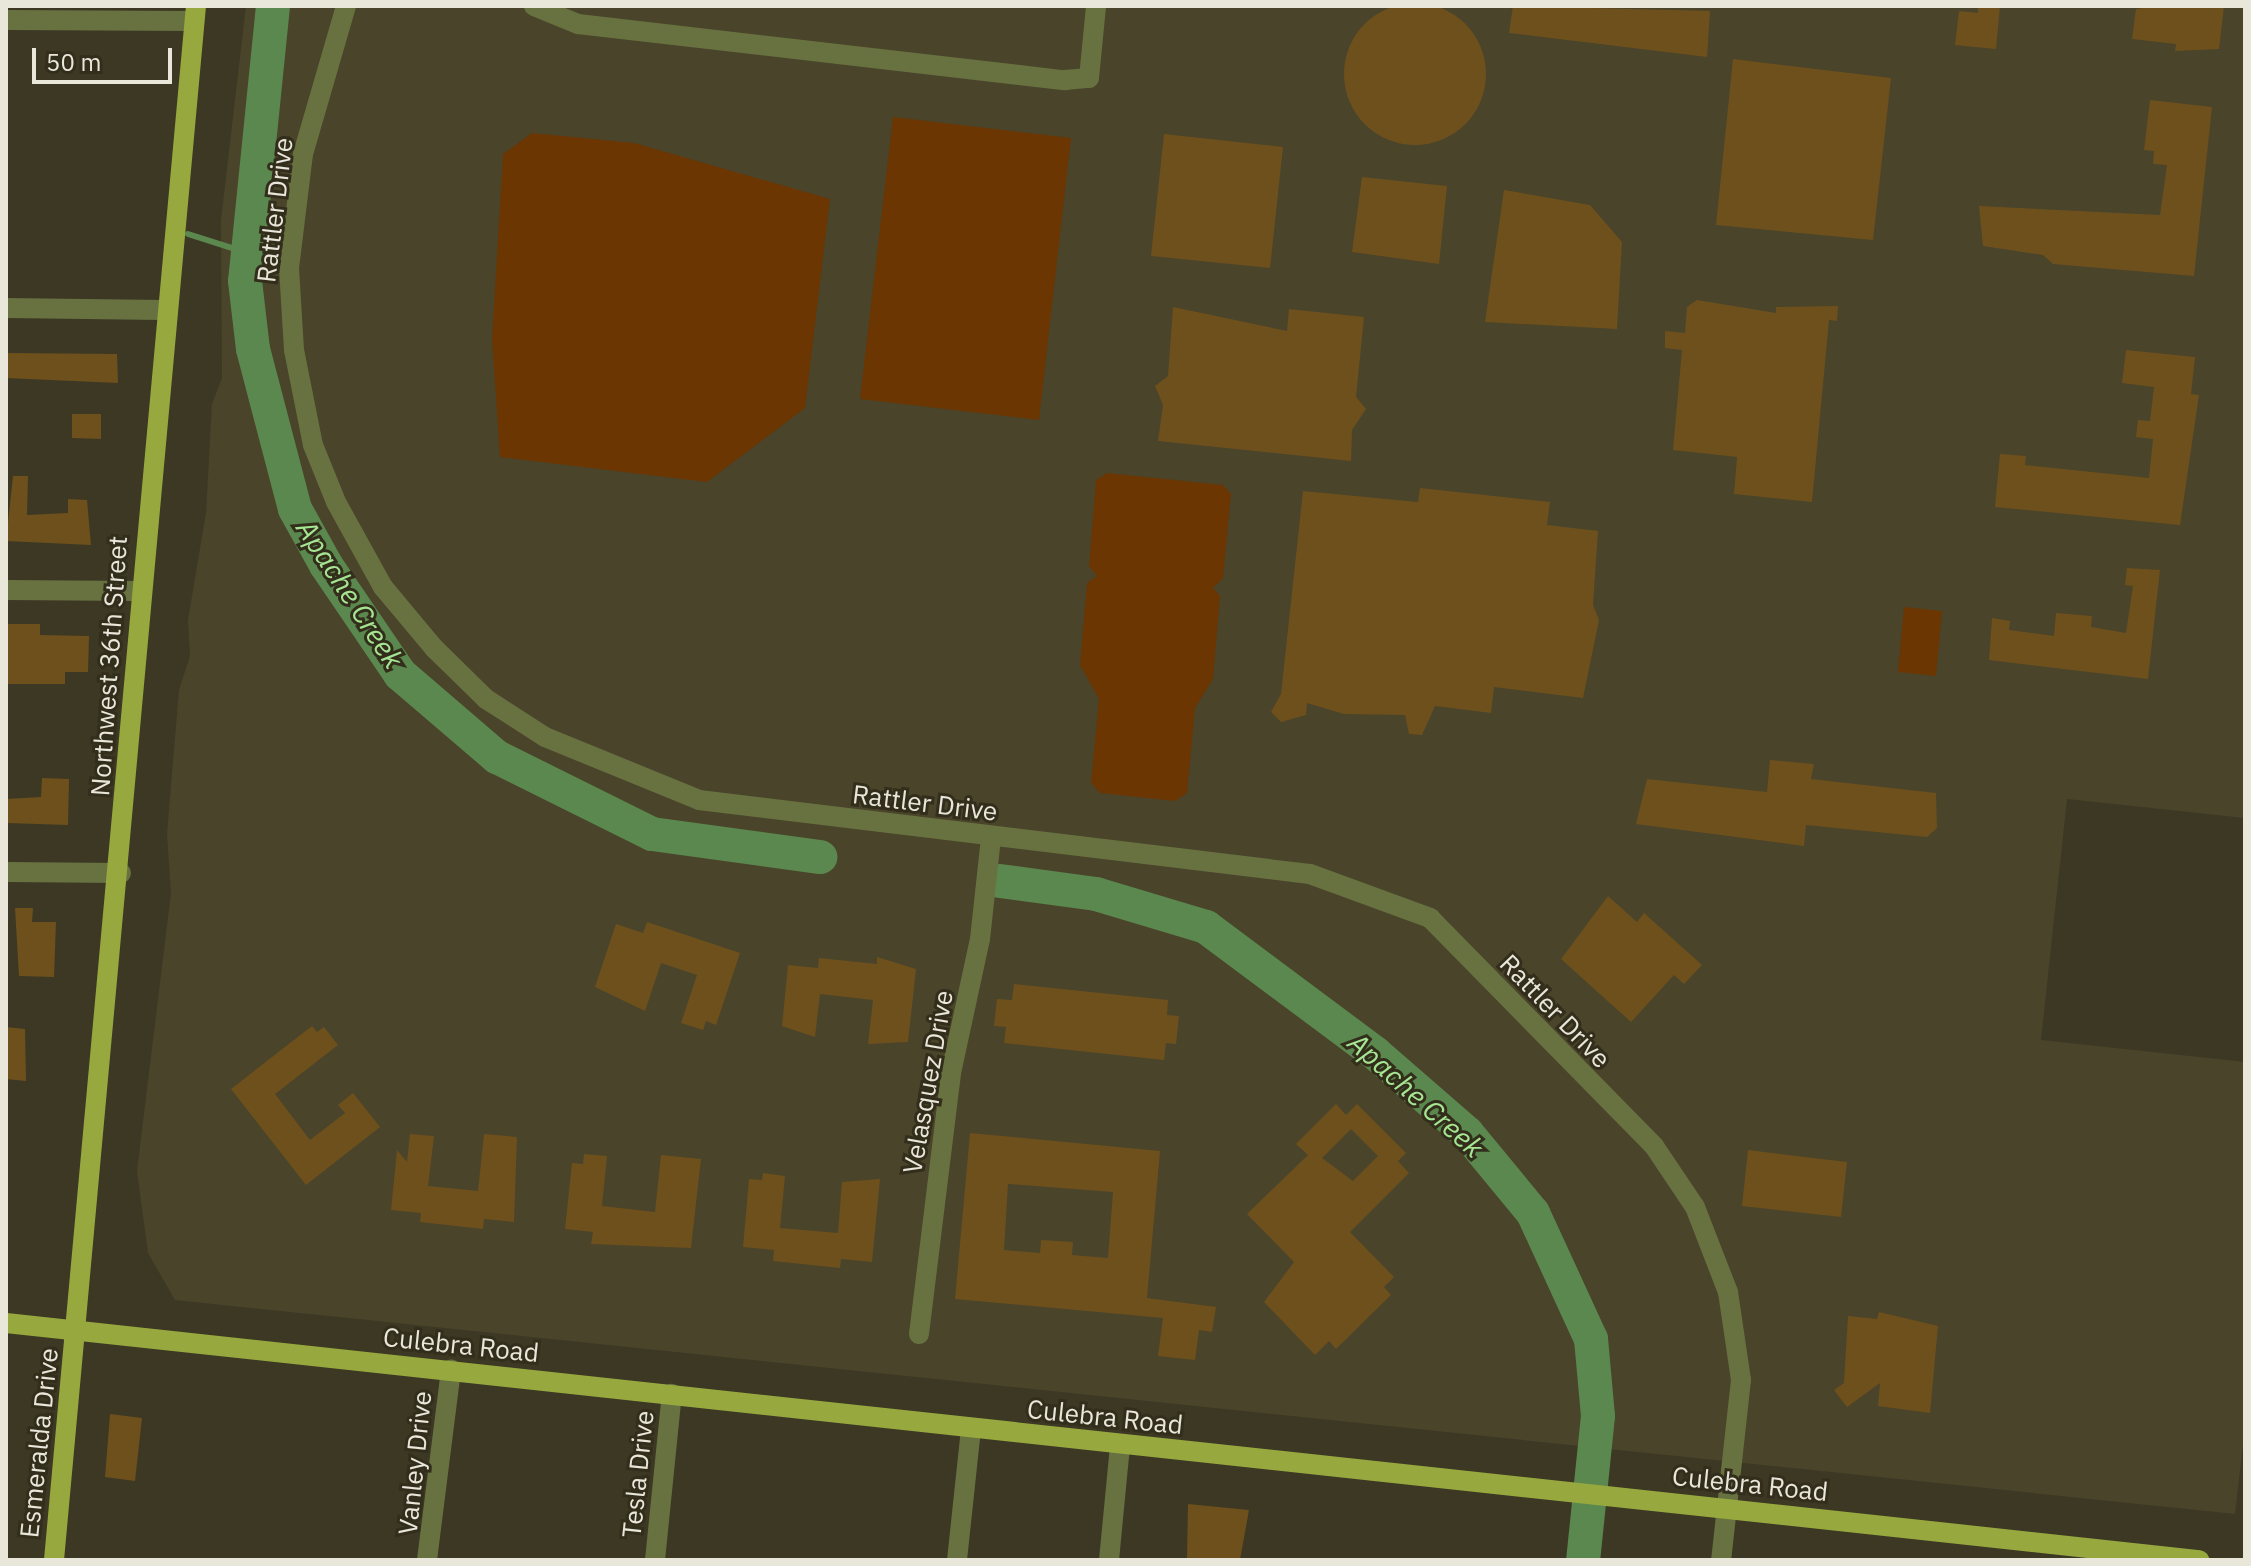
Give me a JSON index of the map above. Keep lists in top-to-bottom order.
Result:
{
  "streets": {
    "main road": ["Northwest 36th Street", "Culebra Road", "Esmeralda Drive"],
    "street": [
      "Rattler Drive",
      "Velasquez Drive",
      "Vanley Drive",
      "Tesla Drive"
    ]
  },
  "crossings": [
    ["Rattler Drive", "Velasquez Drive"],
    ["Rattler Drive", "Culebra Road"],
    ["Northwest 36th Street", "Culebra Road"],
    ["Northwest 36th Street", "Esmeralda Drive"],
    ["Culebra Road", "Esmeralda Drive"],
    ["Culebra Road", "Vanley Drive"],
    ["Culebra Road", "Tesla Drive"]
  ],
  "water": ["Apache Creek"],
  "scale_bar": "50 m"
}
